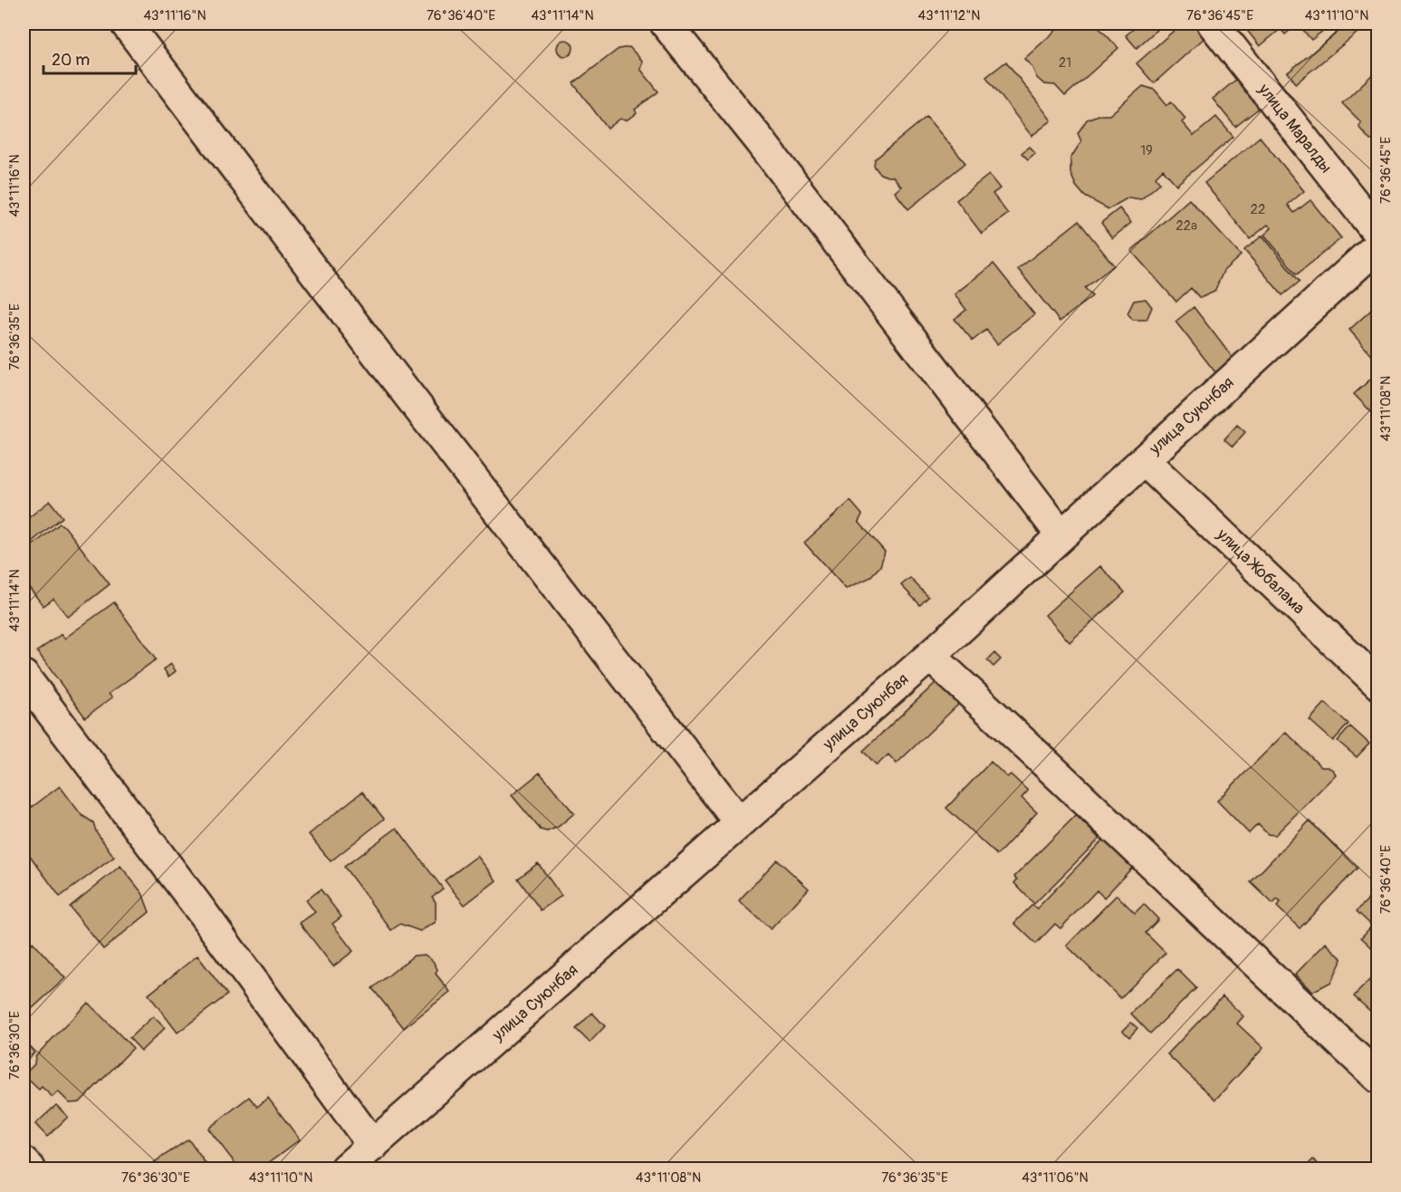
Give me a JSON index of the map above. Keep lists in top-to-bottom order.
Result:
{
  "streets": {
    "street": ["улица Маралды", "улица Суюнбая", "улица Жобалама"]
  },
  "crossings": [
    ["улица Суюнбая", "улица Жобалама"]
  ],
  "house_numbers": [
    "21",
    "19",
    "22",
    "22а"
  ],
  "scale_bar": "20 m",
  "coordinates": [
    "43°11'16\"N",
    "76°36'40\"E",
    "43°11'14\"N",
    "43°11'12\"N",
    "76°36'45\"E",
    "43°11'10\"N",
    "76°36'35\"E",
    "43°11'08\"N",
    "76°36'30\"E",
    "43°11'06\"N"
  ]
}
